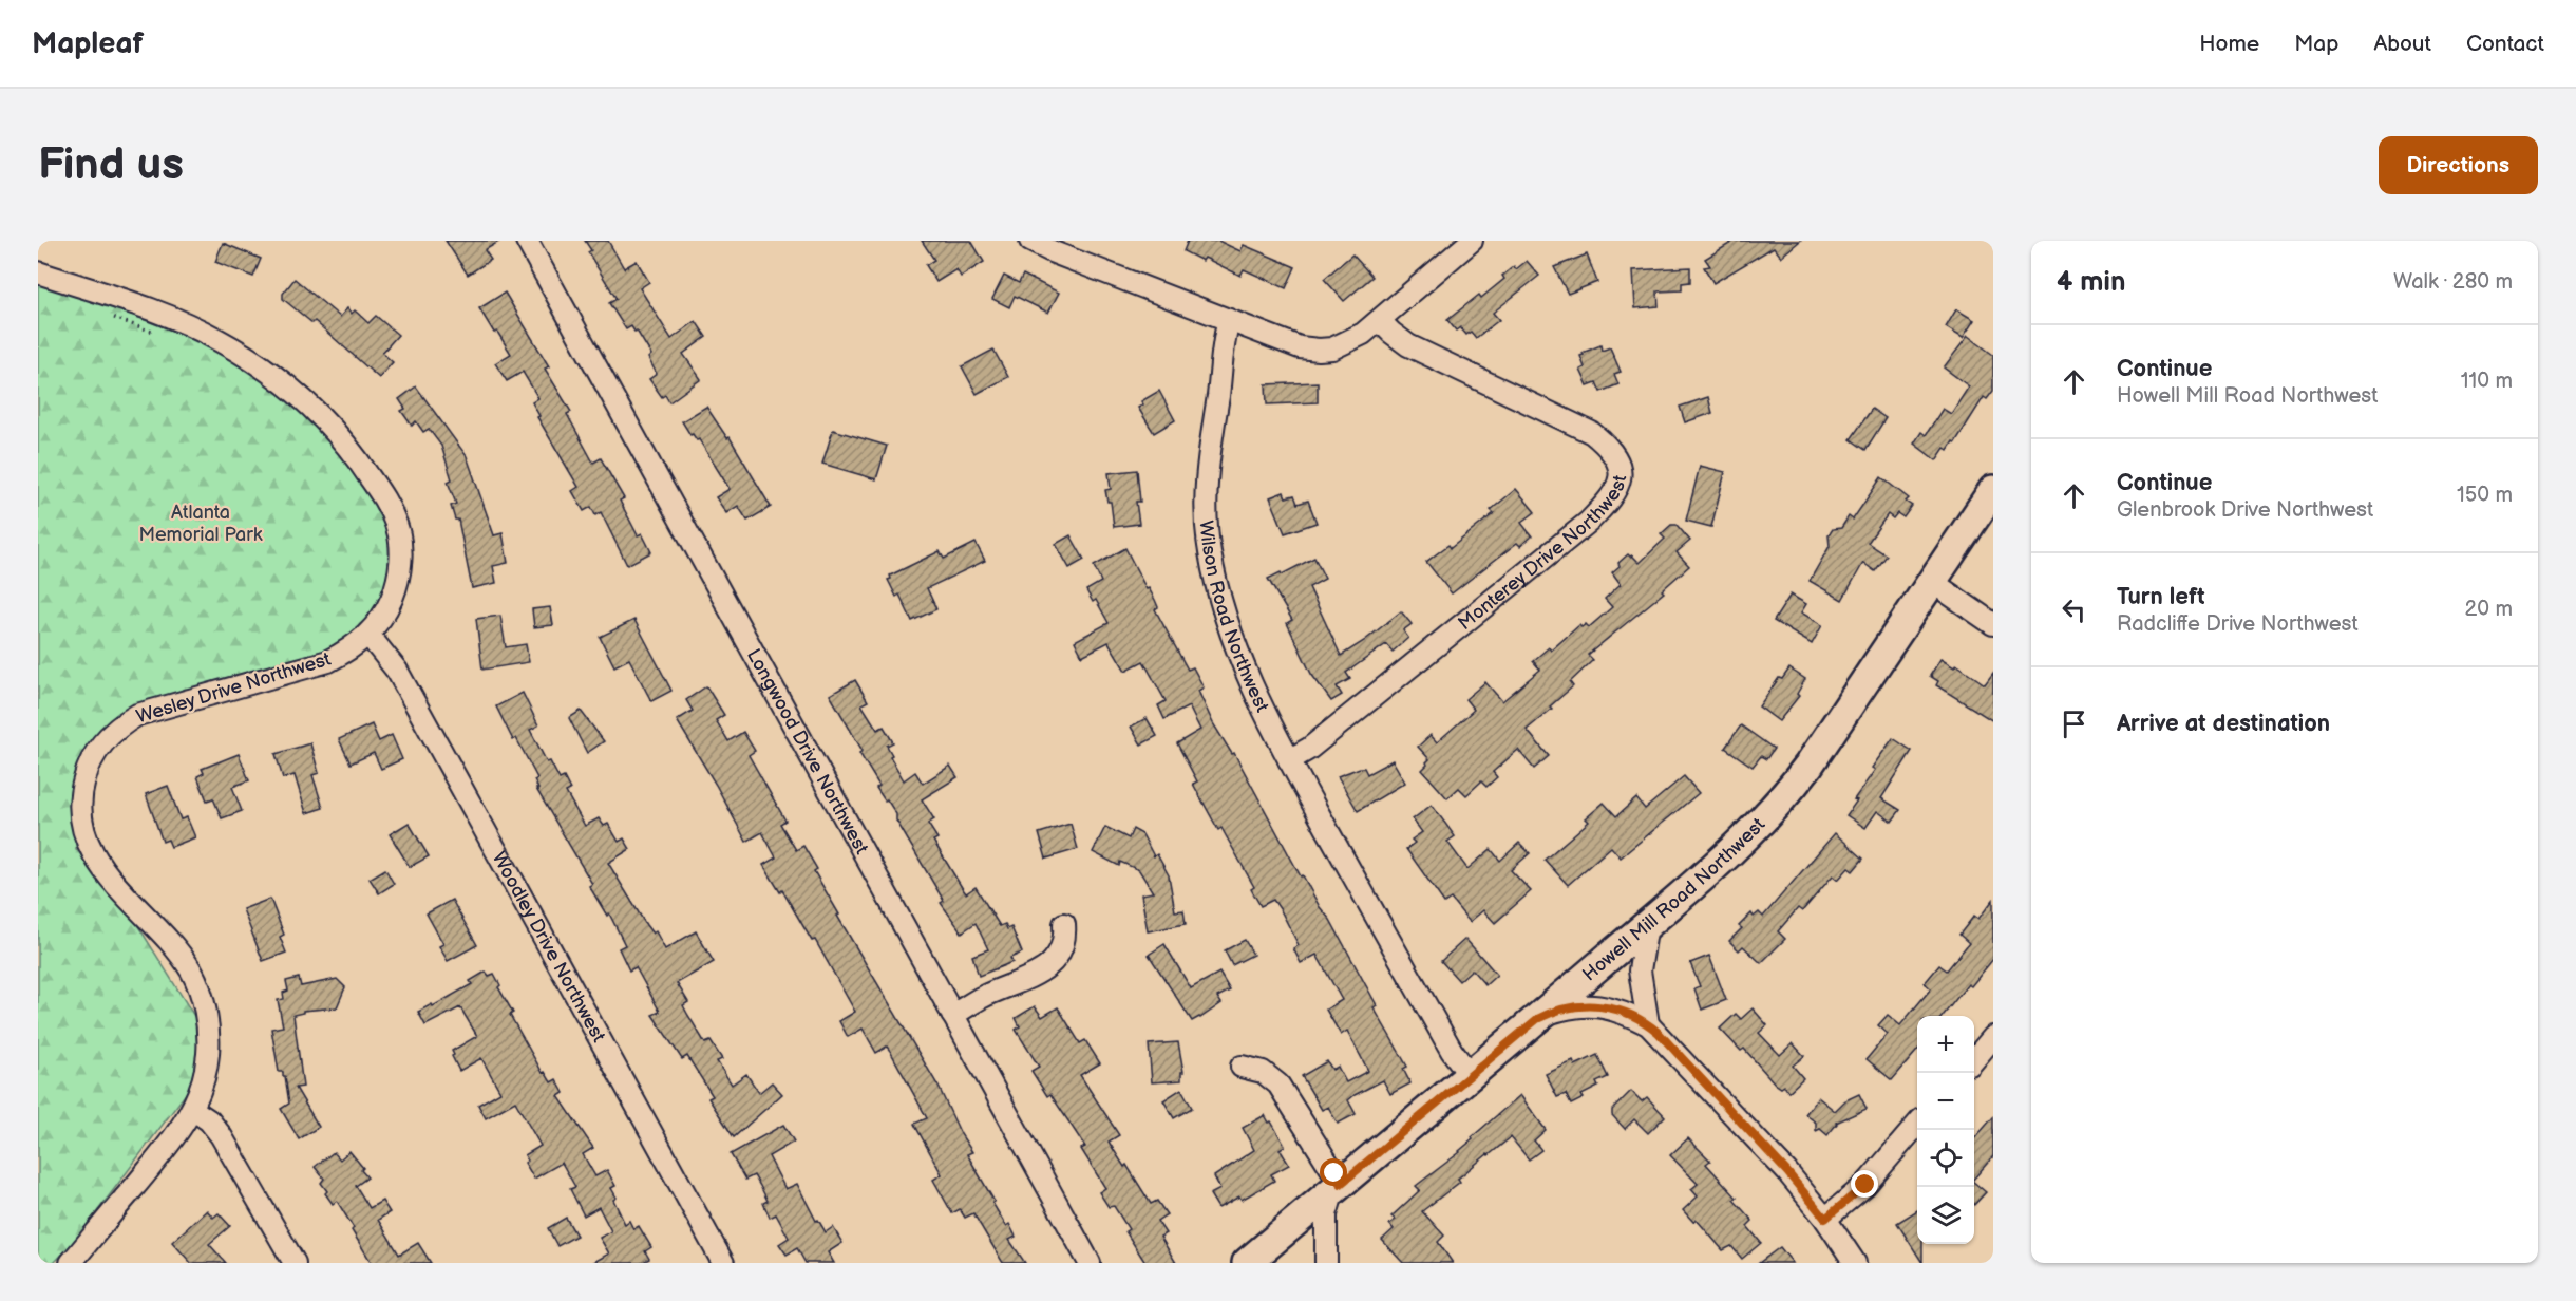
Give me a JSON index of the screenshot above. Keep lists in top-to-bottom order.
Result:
{
  "streets": {
    "main road": ["Howell Mill Road Northwest"],
    "street": [
      "Monterey Drive Northwest",
      "Wilson Road Northwest",
      "Wesley Drive Northwest",
      "Longwood Drive Northwest",
      "Woodley Drive Northwest"
    ]
  },
  "crossings": [
    ["Monterey Drive Northwest", "Wilson Road Northwest"],
    ["Wilson Road Northwest", "Howell Mill Road Northwest"],
    ["Wesley Drive Northwest", "Woodley Drive Northwest"]
  ],
  "parks": ["Atlanta Memorial Park"],
  "page": {
    "header": "Mapleaf",
    "nav": [
      "Home",
      "Map",
      "About",
      "Contact"
    ],
    "buttons": "Directions",
    "title": "Find us",
    "heading": ["4 min", "Walk · 280 m"],
    "list": [
      ["Continue", "Howell Mill Road Northwest", "110 m"],
      ["Continue", "Glenbrook Drive Northwest", "150 m"],
      ["Turn left", "Radcliffe Drive Northwest", "20 m"],
      "Arrive at destination"
    ],
    "map_buttons": ["+", "−"]
  }
}
